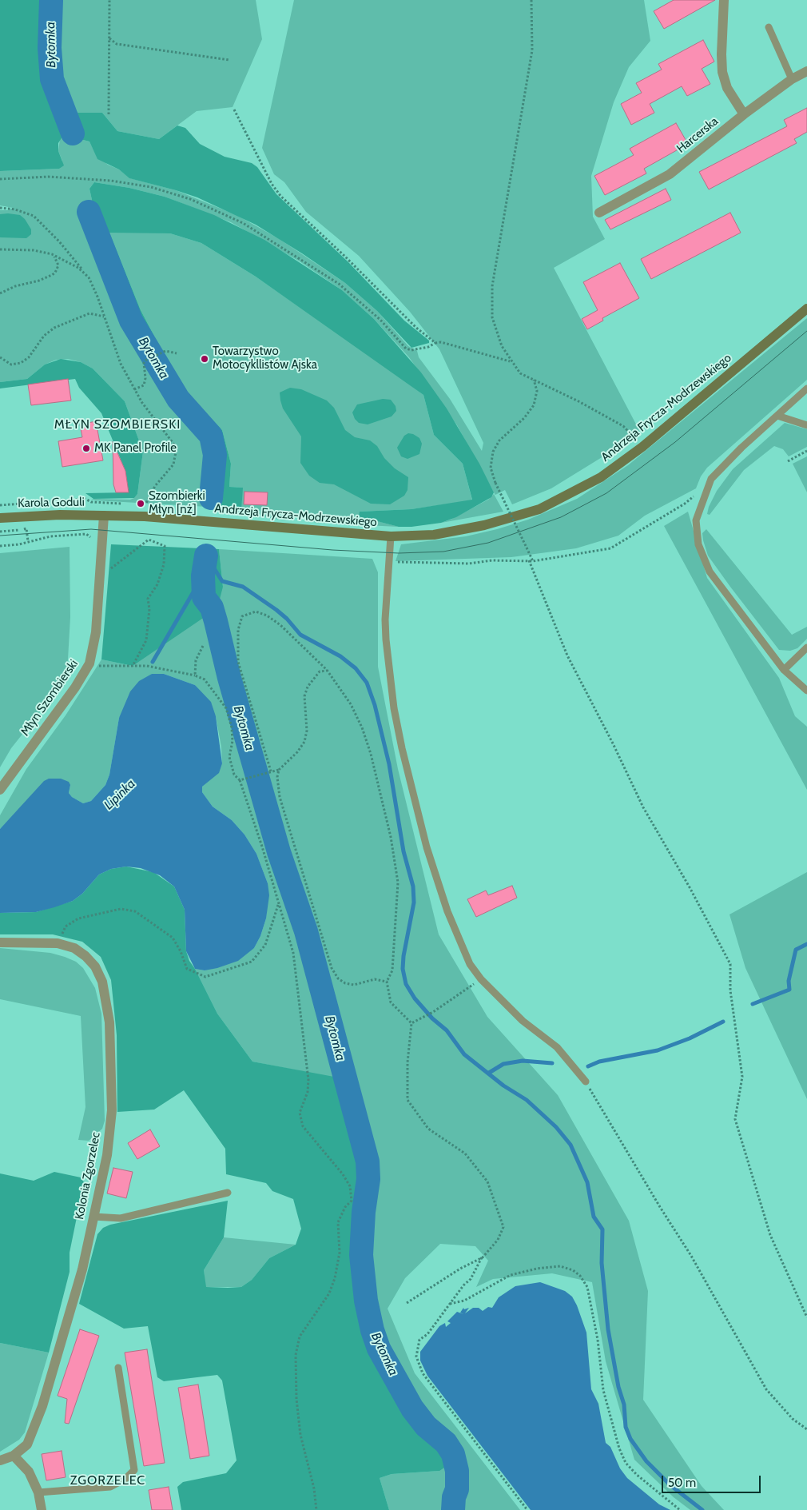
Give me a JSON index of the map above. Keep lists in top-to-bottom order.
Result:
{
  "streets": {
    "main road": ["Andrzeja Frycza-Modrzewskiego", "Karola Goduli"],
    "street": ["Harcerska", "Młyn Szombierski", "Kolonia Zgorzelec"]
  },
  "crossings": [
    ["Andrzeja Frycza-Modrzewskiego", "Karola Goduli"],
    ["Andrzeja Frycza-Modrzewskiego", "Młyn Szombierski"],
    ["Karola Goduli", "Młyn Szombierski"]
  ],
  "districts": ["MŁYN SZOMBIERSKI", "ZGORZELEC"],
  "water": ["Bytomka", "Lipinka"],
  "places": ["Towarzystwo Motocykllistów Ajska", "MK Panel Profile", "Szombierki Młyn [nż]"],
  "scale_bar": "50 m"
}
